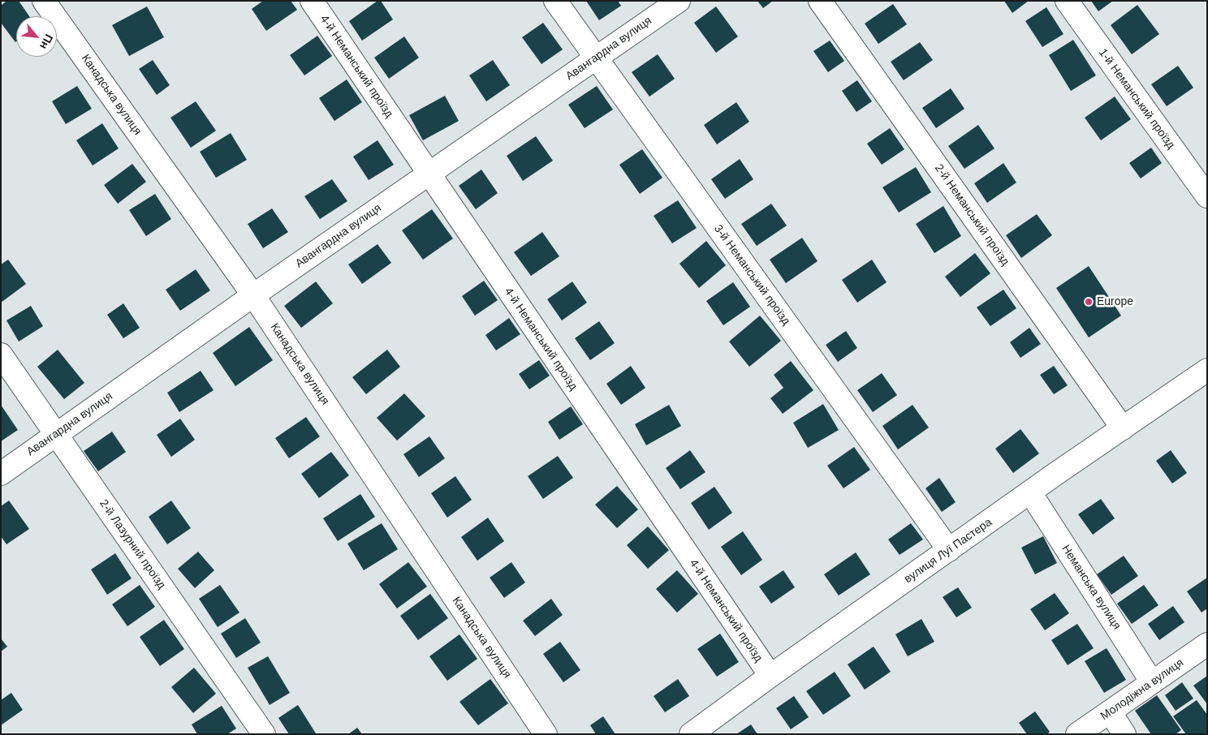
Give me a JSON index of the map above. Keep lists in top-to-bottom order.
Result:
{
  "streets": {
    "street": [
      "Авангардна вулиця",
      "4-й Неманський проїзд",
      "Канадська вулиця",
      "1-й Неманський проїзд",
      "2-й Неманський проїзд",
      "3-й Неманський проїзд",
      "2-й Лазурний проїзд",
      "вулиця Луї Пастера",
      "Неманська вулиця",
      "Молодіжна вулиця"
    ]
  },
  "crossings": [
    ["Авангардна вулиця", "4-й Неманський проїзд"],
    ["Авангардна вулиця", "Канадська вулиця"],
    ["Авангардна вулиця", "3-й Неманський проїзд"],
    ["Авангардна вулиця", "2-й Лазурний проїзд"],
    ["4-й Неманський проїзд", "вулиця Луї Пастера"],
    ["2-й Неманський проїзд", "вулиця Луї Пастера"],
    ["3-й Неманський проїзд", "вулиця Луї Пастера"],
    ["вулиця Луї Пастера", "Неманська вулиця"],
    ["Неманська вулиця", "Молодіжна вулиця"]
  ],
  "places": ["Europe"],
  "north": "bottom right"
}
